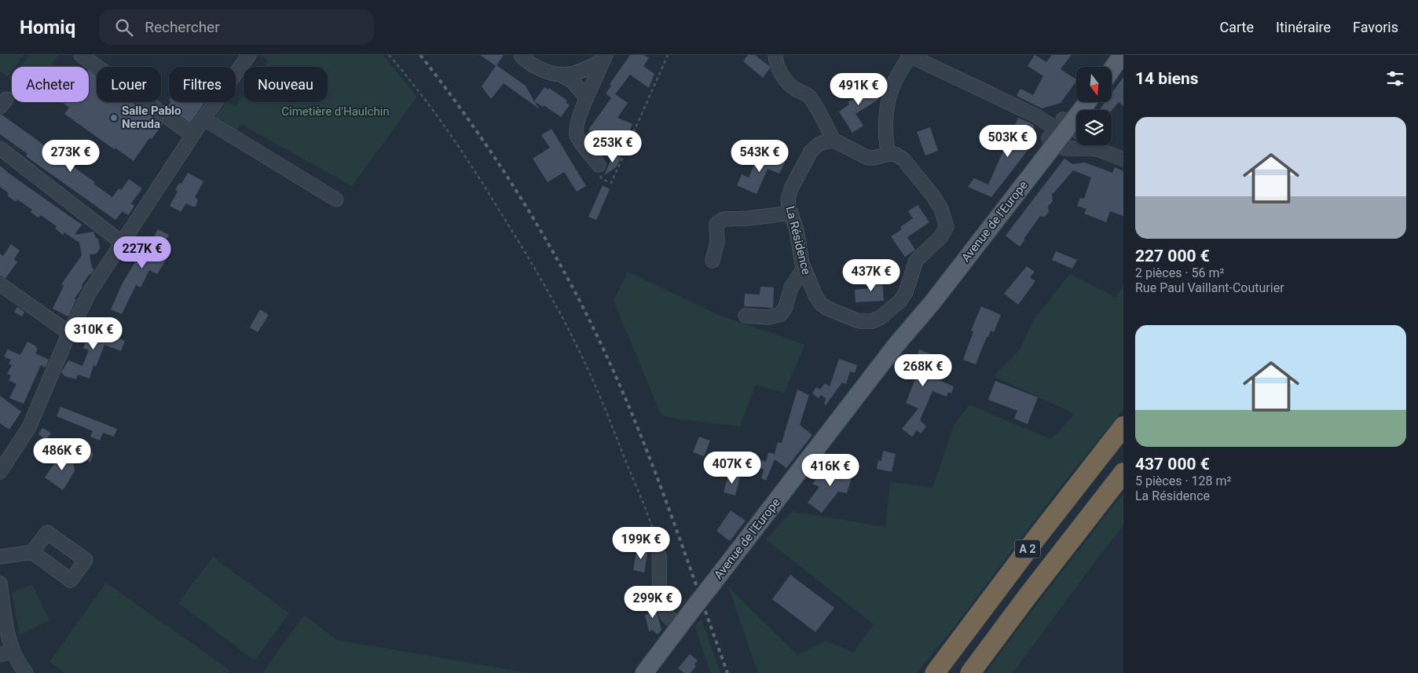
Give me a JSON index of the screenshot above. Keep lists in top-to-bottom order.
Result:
{
  "streets": {
    "highway": ["A 2"],
    "main road": ["Avenue de l'Europe"],
    "street": ["La Résidence"]
  },
  "parks": ["Cimetière d'Haulchin"],
  "places": ["Salle Pablo Neruda"],
  "north": "bottom",
  "page": {
    "header": "Homiq",
    "search": "Rechercher",
    "nav": ["Carte", "Itinéraire", "Favoris"],
    "heading": "14 biens",
    "chip": [
      "Acheter",
      "Louer",
      "Filtres",
      "Nouveau"
    ],
    "price": [
      "491K €",
      "503K €",
      "253K €",
      "273K €",
      "543K €",
      "227K €",
      "437K €",
      "310K €",
      "268K €",
      "486K €",
      "407K €",
      "416K €",
      "199K €",
      "299K €"
    ],
    "list": [
      {
        "name": "227 000 €",
        "note": "2 pièces · 56 m² · Rue Paul Vaillant-Couturier"
      },
      {
        "name": "437 000 €",
        "note": "5 pièces · 128 m² · La Résidence"
      }
    ]
  }
}
